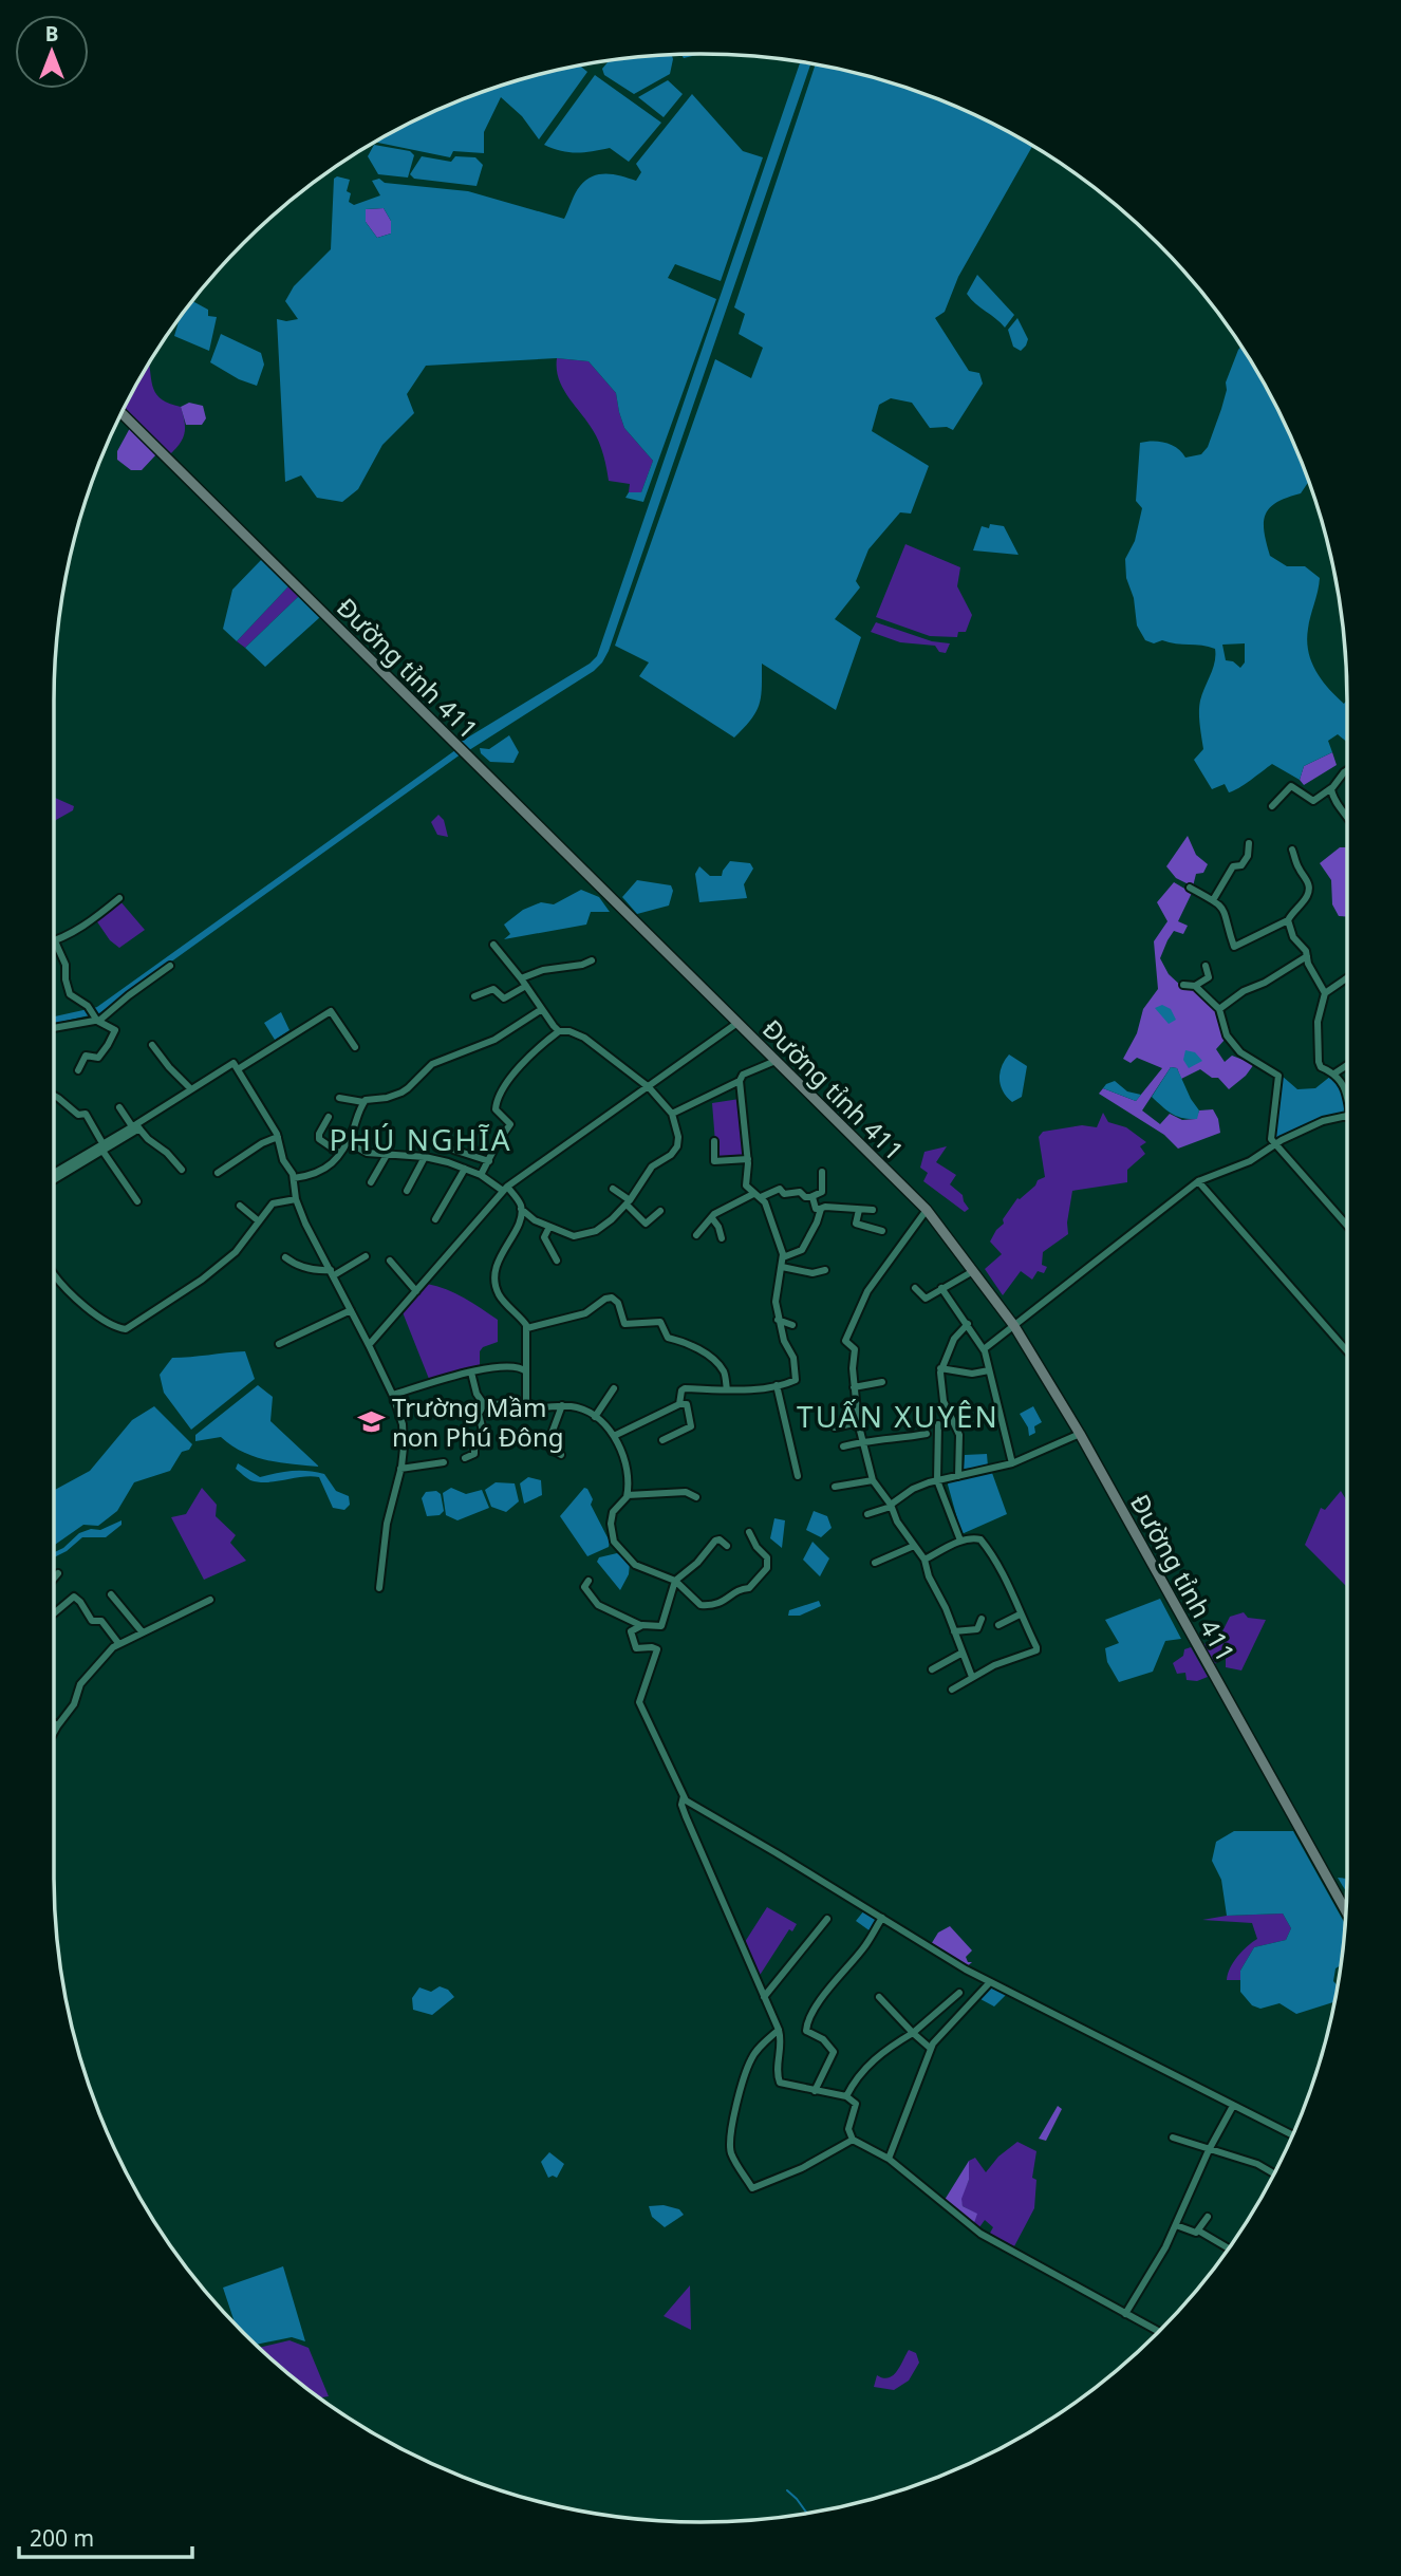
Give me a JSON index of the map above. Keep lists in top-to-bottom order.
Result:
{
  "streets": {
    "main road": ["Đường tỉnh 411"]
  },
  "districts": ["PHÚ NGHĨA", "TUẤN XUYÊN"],
  "places": {
    "school or university": ["Trường Mầm non Phú Đông"]
  },
  "scale_bar": "200 m",
  "north": "top"
}
